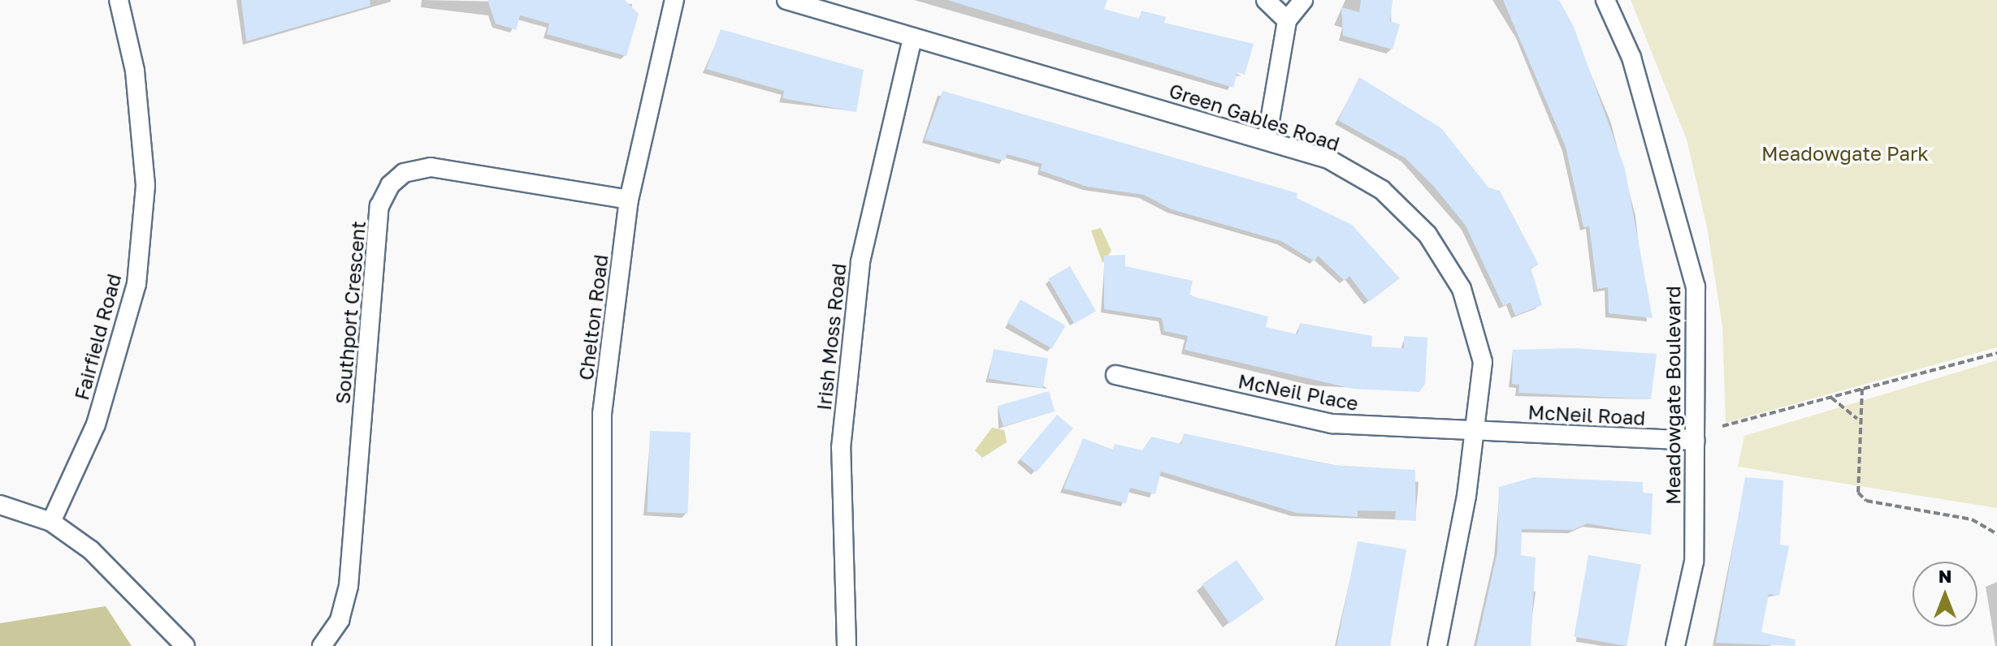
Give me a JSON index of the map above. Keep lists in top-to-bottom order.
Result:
{
  "streets": {
    "street": [
      "Green Gables Road",
      "Southport Crescent",
      "Chelton Road",
      "Fairfield Road",
      "Irish Moss Road",
      "McNeil Place",
      "Meadowgate Boulevard",
      "McNeil Road"
    ]
  },
  "crossings": [
    ["Green Gables Road", "Irish Moss Road"],
    ["Green Gables Road", "McNeil Place"],
    ["Green Gables Road", "McNeil Road"],
    ["Southport Crescent", "Chelton Road"],
    ["McNeil Place", "McNeil Road"],
    ["Meadowgate Boulevard", "McNeil Road"]
  ],
  "parks": ["Meadowgate Park"],
  "north": "top"
}
